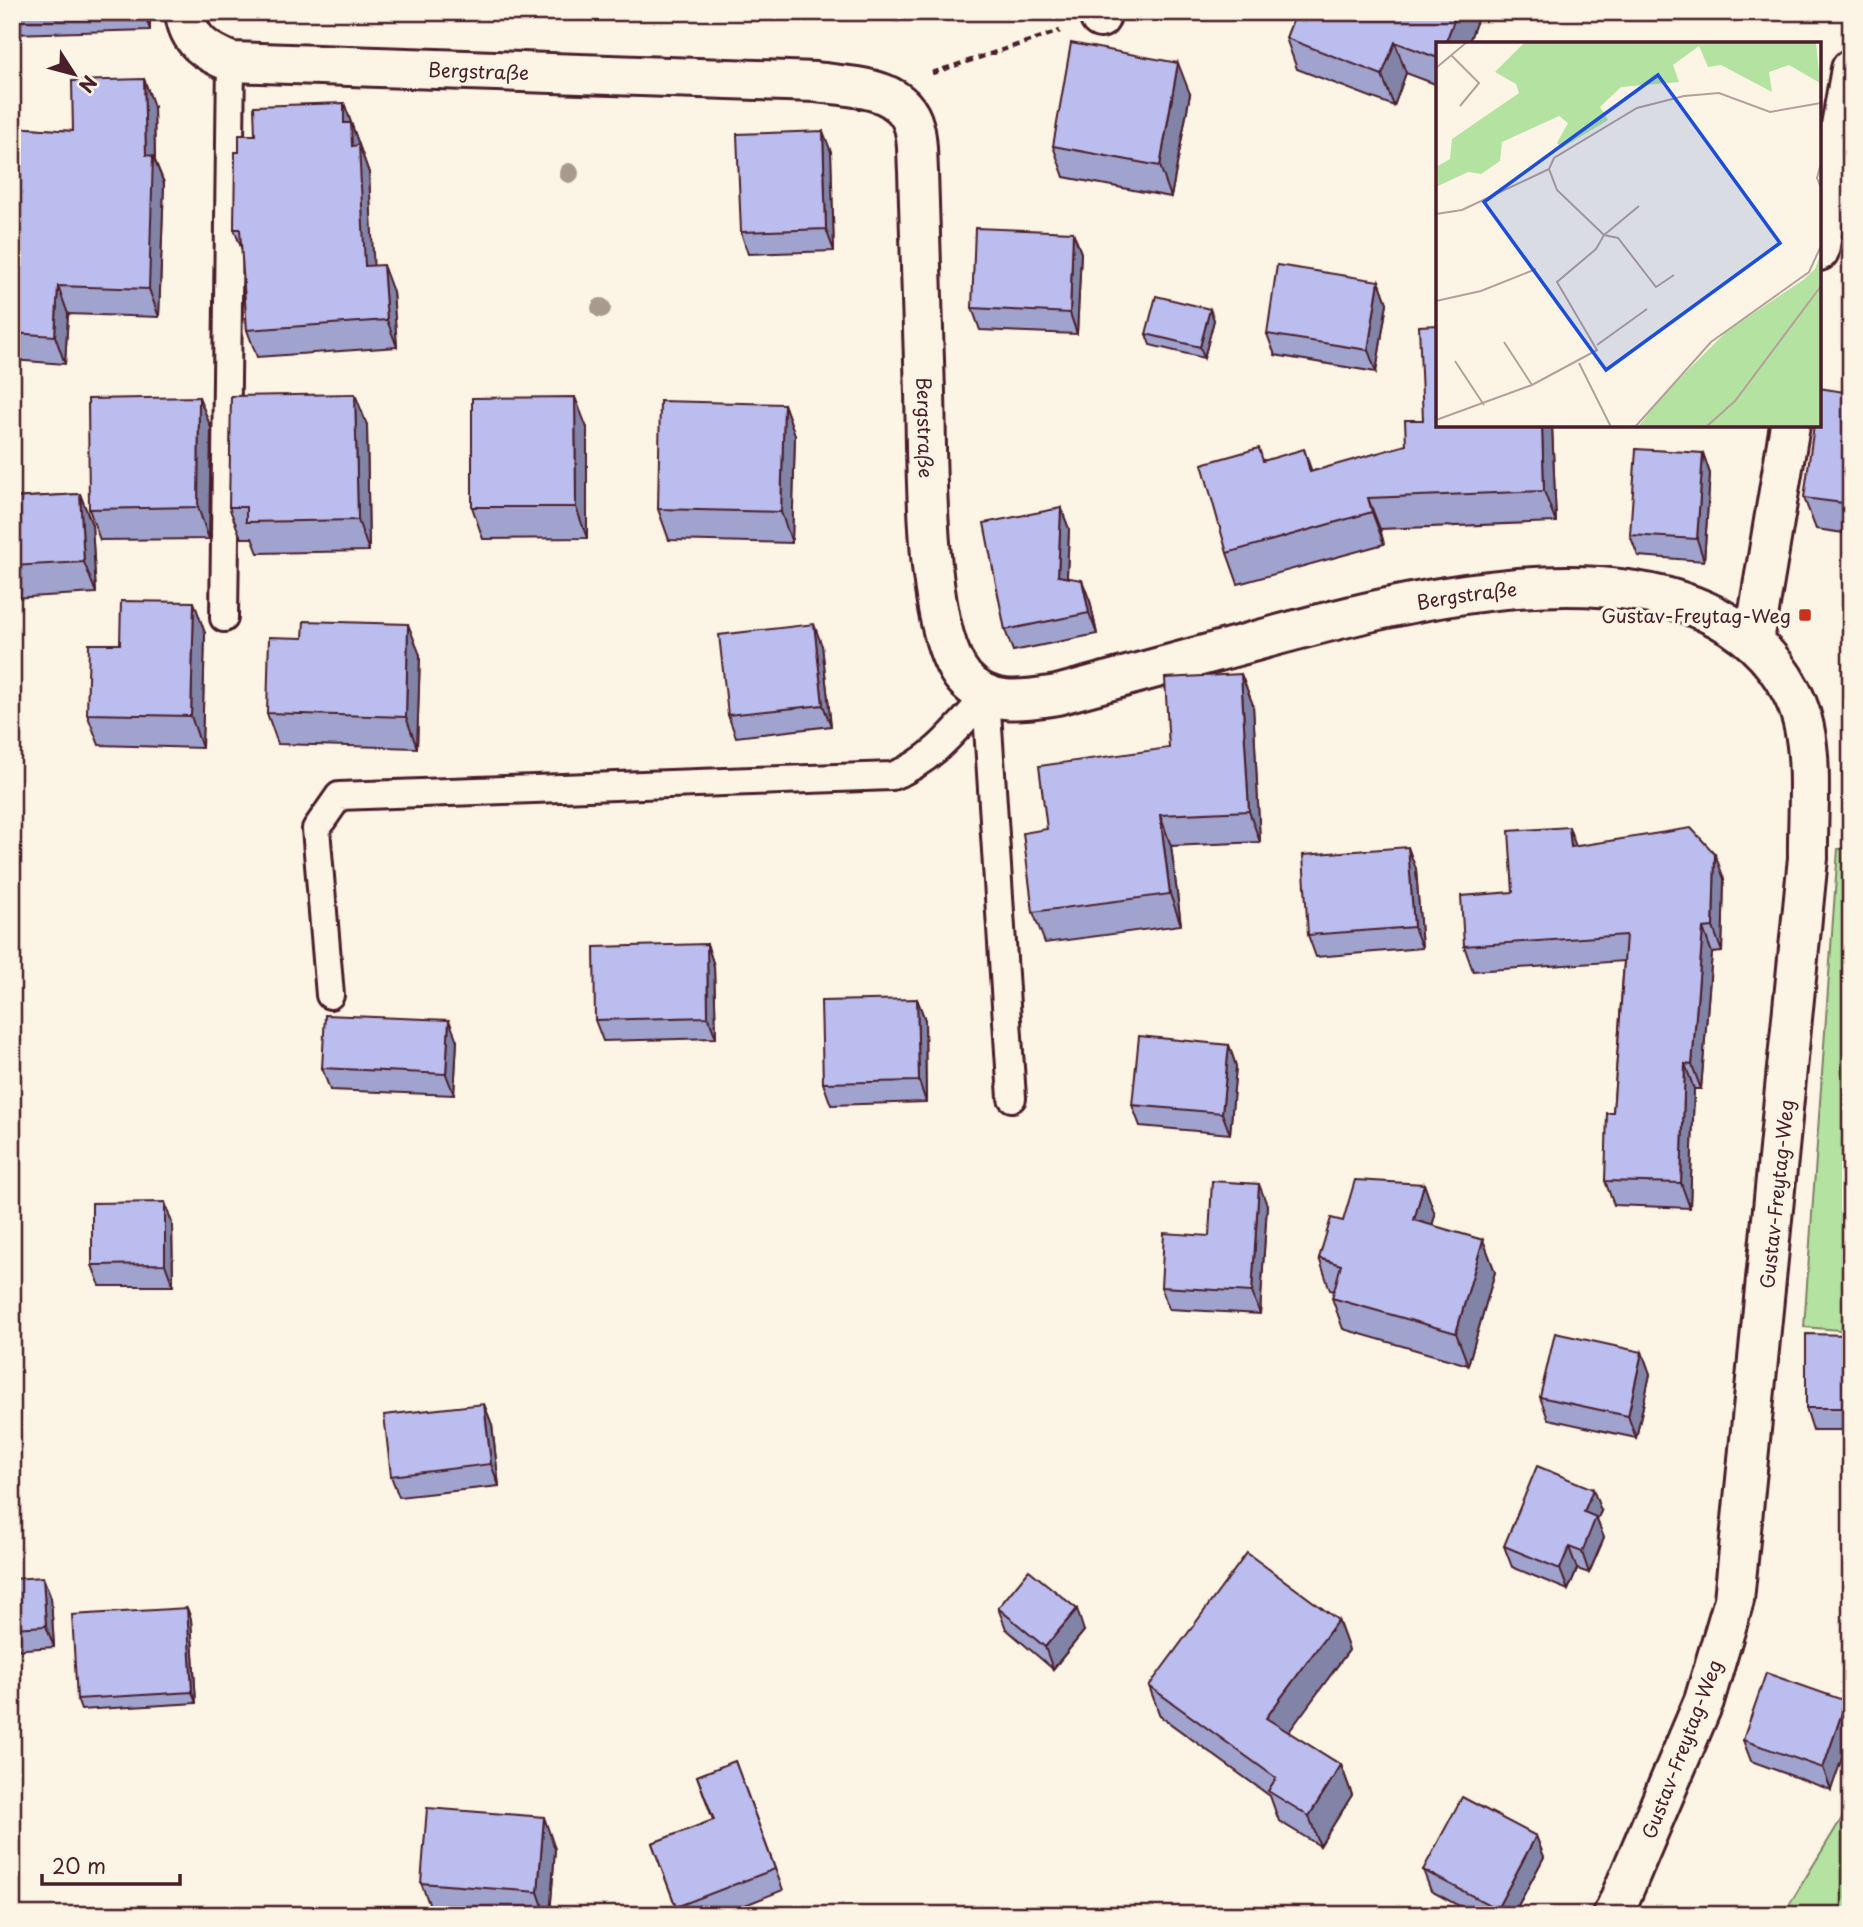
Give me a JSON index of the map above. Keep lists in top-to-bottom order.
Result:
{
  "streets": {
    "street": ["Bergstraße", "Gustav-Freytag-Weg"]
  },
  "crossings": [
    ["Bergstraße", "Gustav-Freytag-Weg"]
  ],
  "places": {
    "transit": ["Gustav-Freytag-Weg"]
  },
  "scale_bar": "20 m",
  "north": "bottom right"
}
